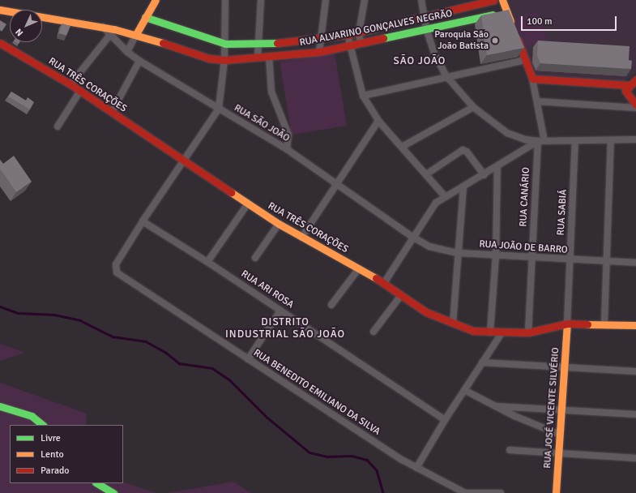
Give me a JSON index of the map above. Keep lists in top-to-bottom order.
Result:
{
  "streets": {
    "street": [
      "RUA ALVARINO GONÇALVES NEGRÃO",
      "RUA TRÊS CORAÇÕES",
      "RUA SÃO JOÃO",
      "RUA CANÁRIO",
      "RUA SABIÁ",
      "RUA JOÃO DE BARRO",
      "RUA ARI ROSA",
      "RUA BENEDITO EMILIANO DA SILVA",
      "RUA JOSÉ VICENTE SILVÉRIO"
    ]
  },
  "crossings": [
    ["RUA ALVARINO GONÇALVES NEGRÃO", "RUA SÃO JOÃO"],
    ["RUA TRÊS CORAÇÕES", "RUA CANÁRIO"],
    ["RUA TRÊS CORAÇÕES", "RUA SABIÁ"],
    ["RUA TRÊS CORAÇÕES", "RUA JOSÉ VICENTE SILVÉRIO"],
    ["RUA SÃO JOÃO", "RUA JOÃO DE BARRO"],
    ["RUA CANÁRIO", "RUA JOÃO DE BARRO"],
    ["RUA SABIÁ", "RUA JOÃO DE BARRO"],
    ["RUA SABIÁ", "RUA JOSÉ VICENTE SILVÉRIO"],
    ["RUA ARI ROSA", "RUA BENEDITO EMILIANO DA SILVA"]
  ],
  "districts": ["SÃO JOÃO", "DISTRITO INDUSTRIAL SÃO JOÃO"],
  "places": ["Paroquia São João Batista"],
  "legend": ["Livre", "Lento", "Parado"],
  "scale_bar": "100 m",
  "north": "bottom left"
}
